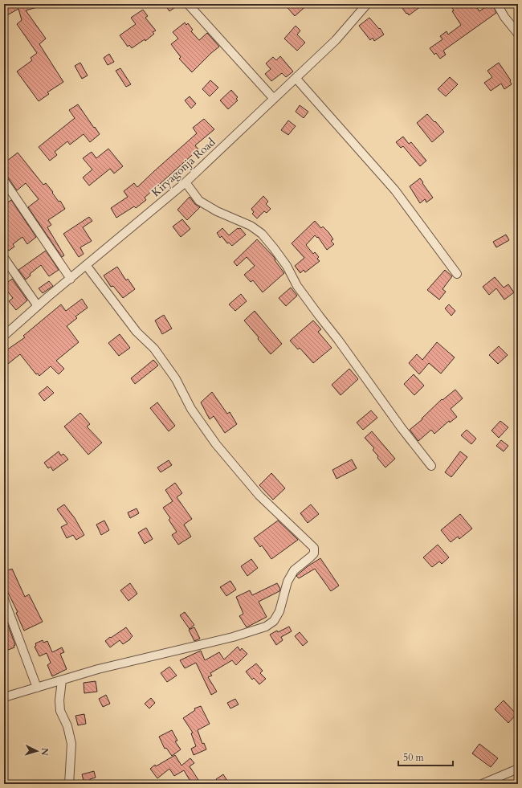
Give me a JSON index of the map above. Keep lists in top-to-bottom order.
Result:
{
  "streets": {
    "street": ["Kiryagonja Road"]
  },
  "scale_bar": "50 m",
  "north": "right"
}
